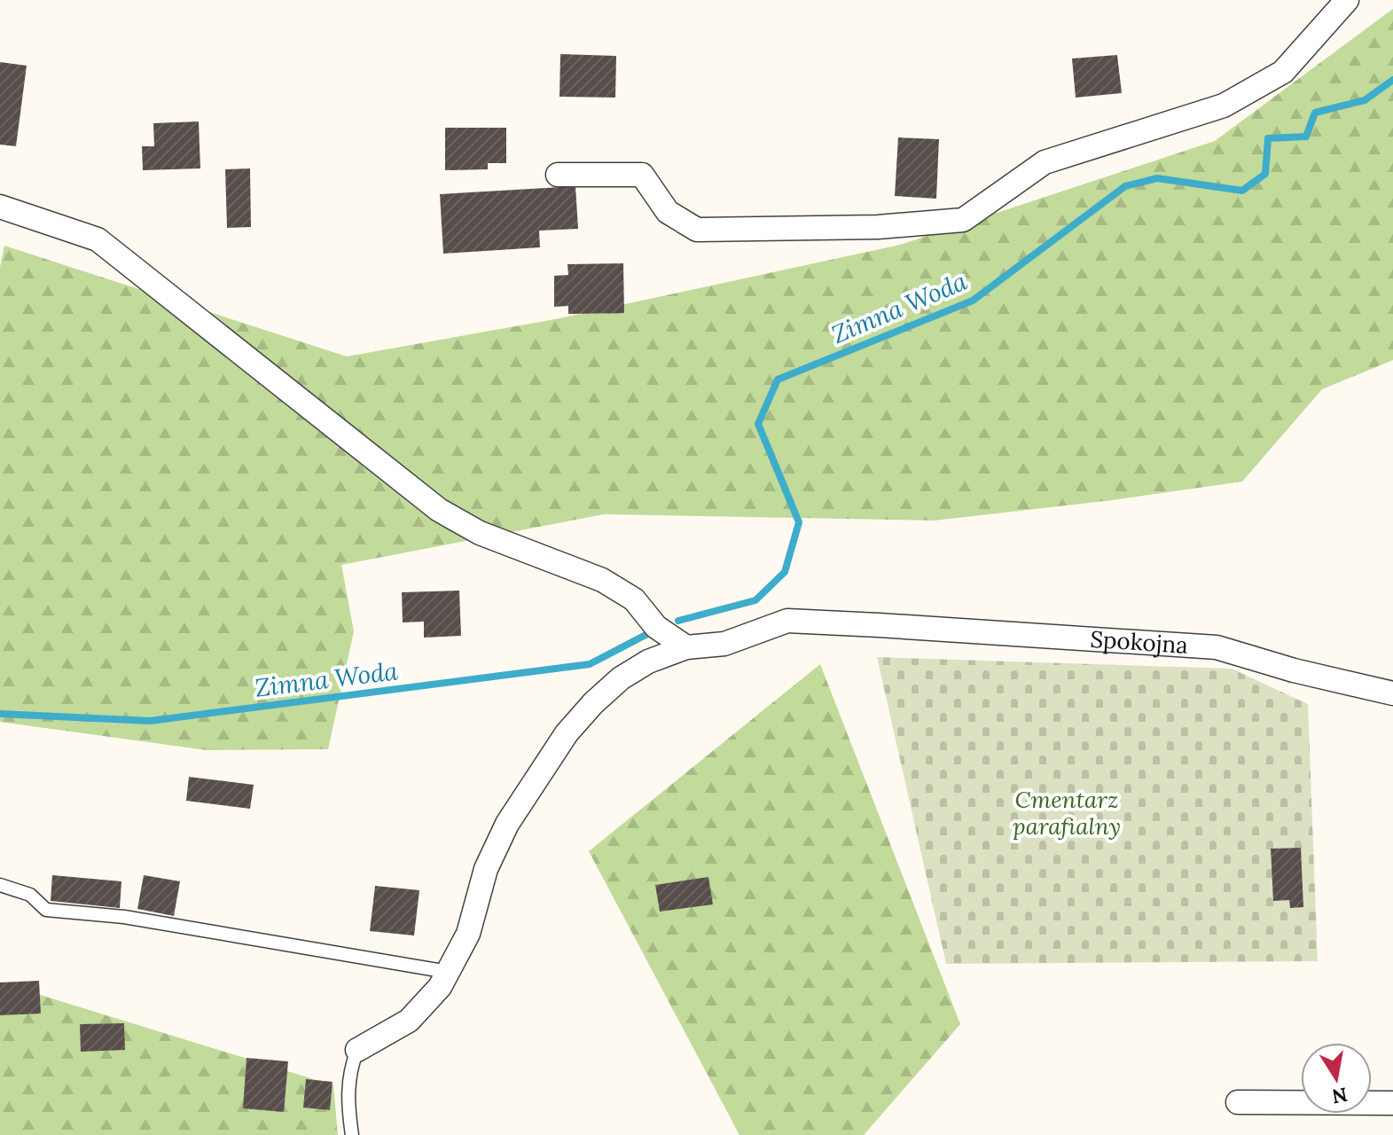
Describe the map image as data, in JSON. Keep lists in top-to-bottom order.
{
  "streets": {
    "street": ["Spokojna"]
  },
  "water": ["Zimna Woda"],
  "parks": ["Cmentarz parafialny"],
  "north": "bottom"
}
